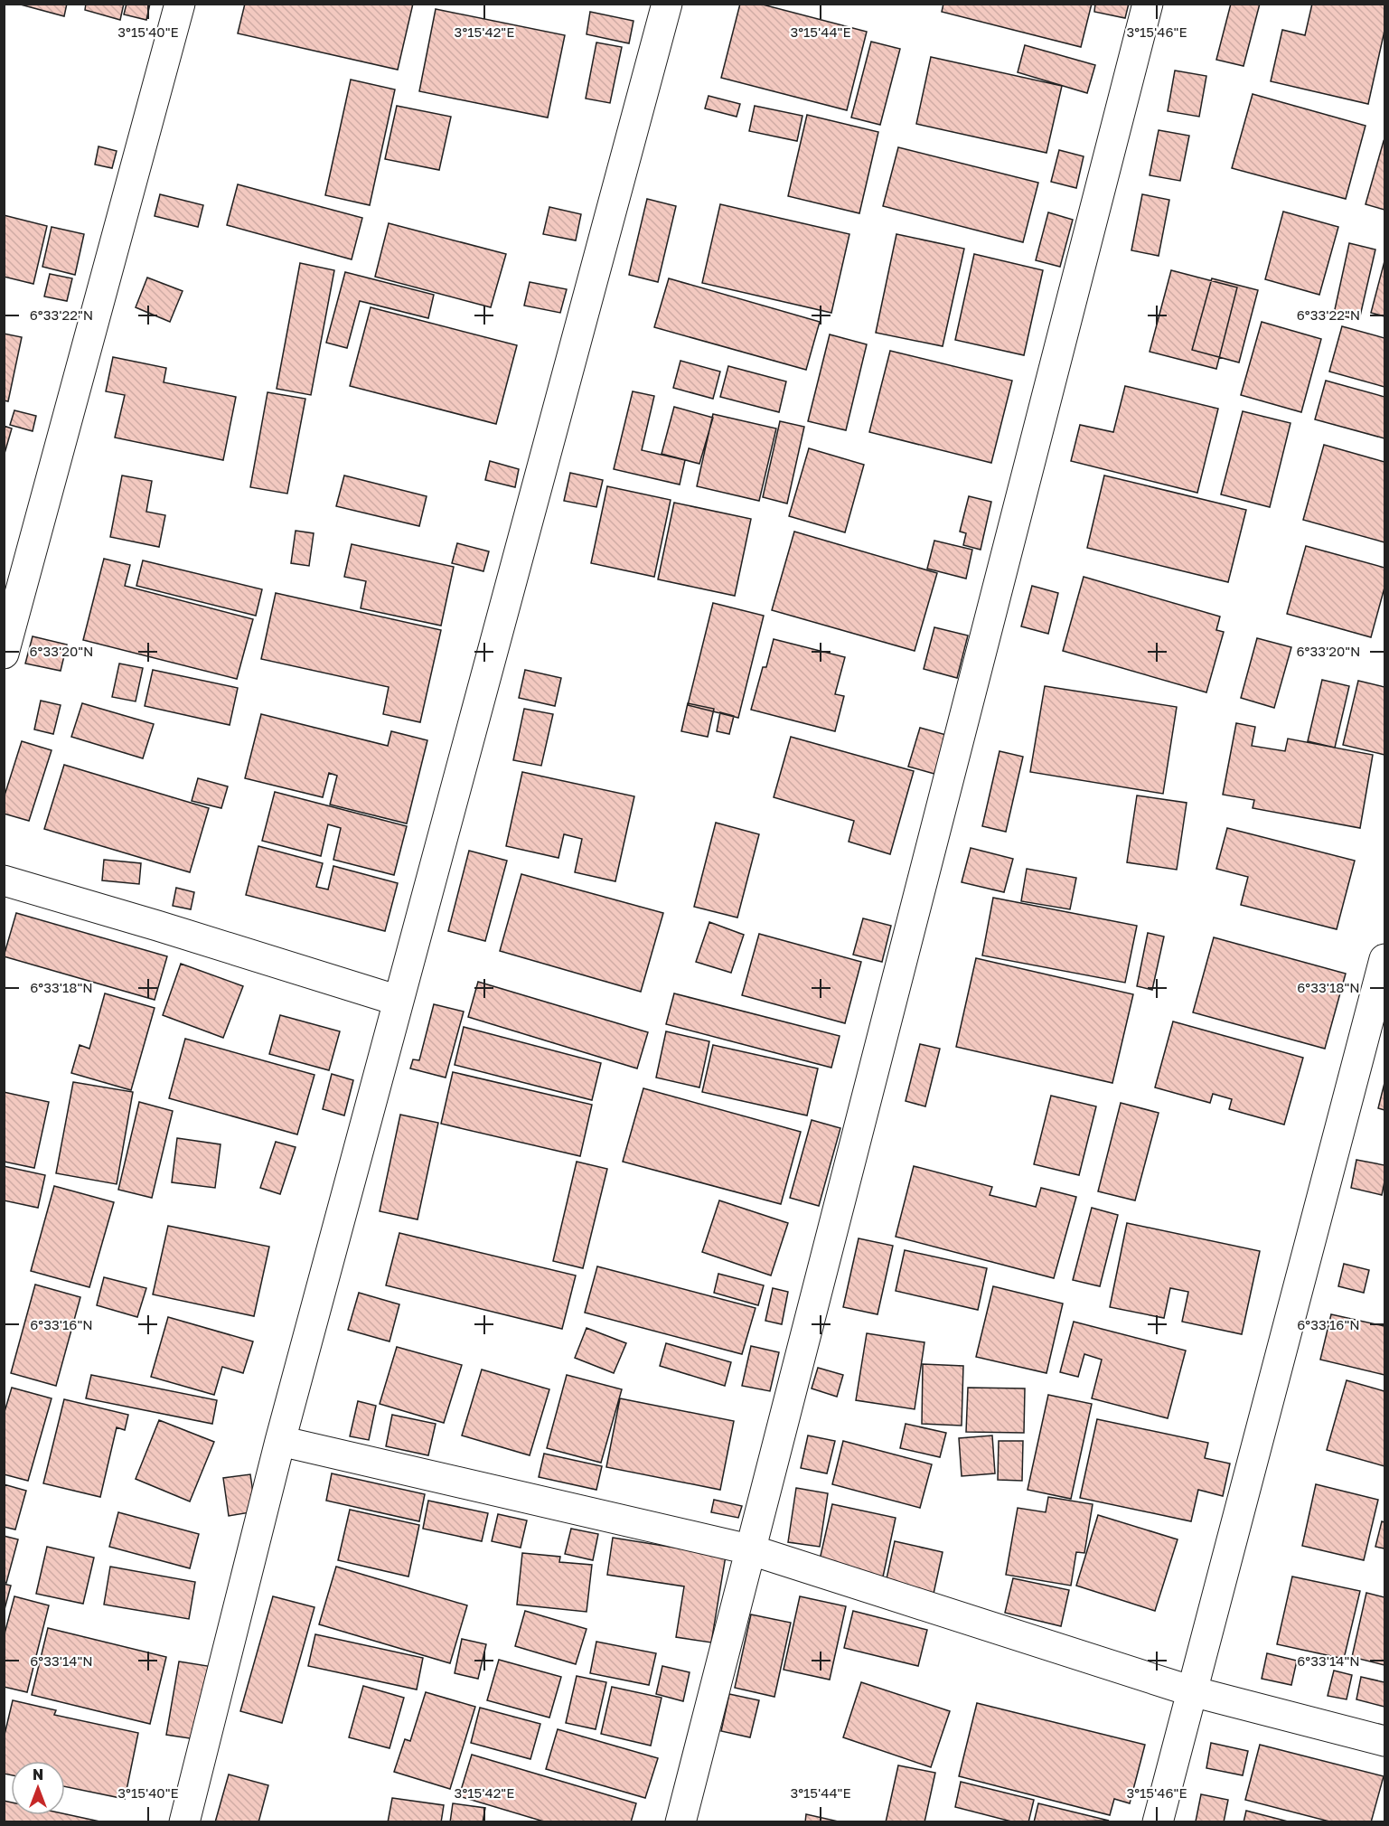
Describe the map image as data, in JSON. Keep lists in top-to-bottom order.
{
  "north": "top",
  "coordinates": [
    "3°15'40\"E",
    "3°15'42\"E",
    "3°15'44\"E",
    "3°15'46\"E",
    "6°33'22\"N",
    "6°33'20\"N",
    "6°33'18\"N",
    "6°33'16\"N",
    "6°33'14\"N"
  ]
}
